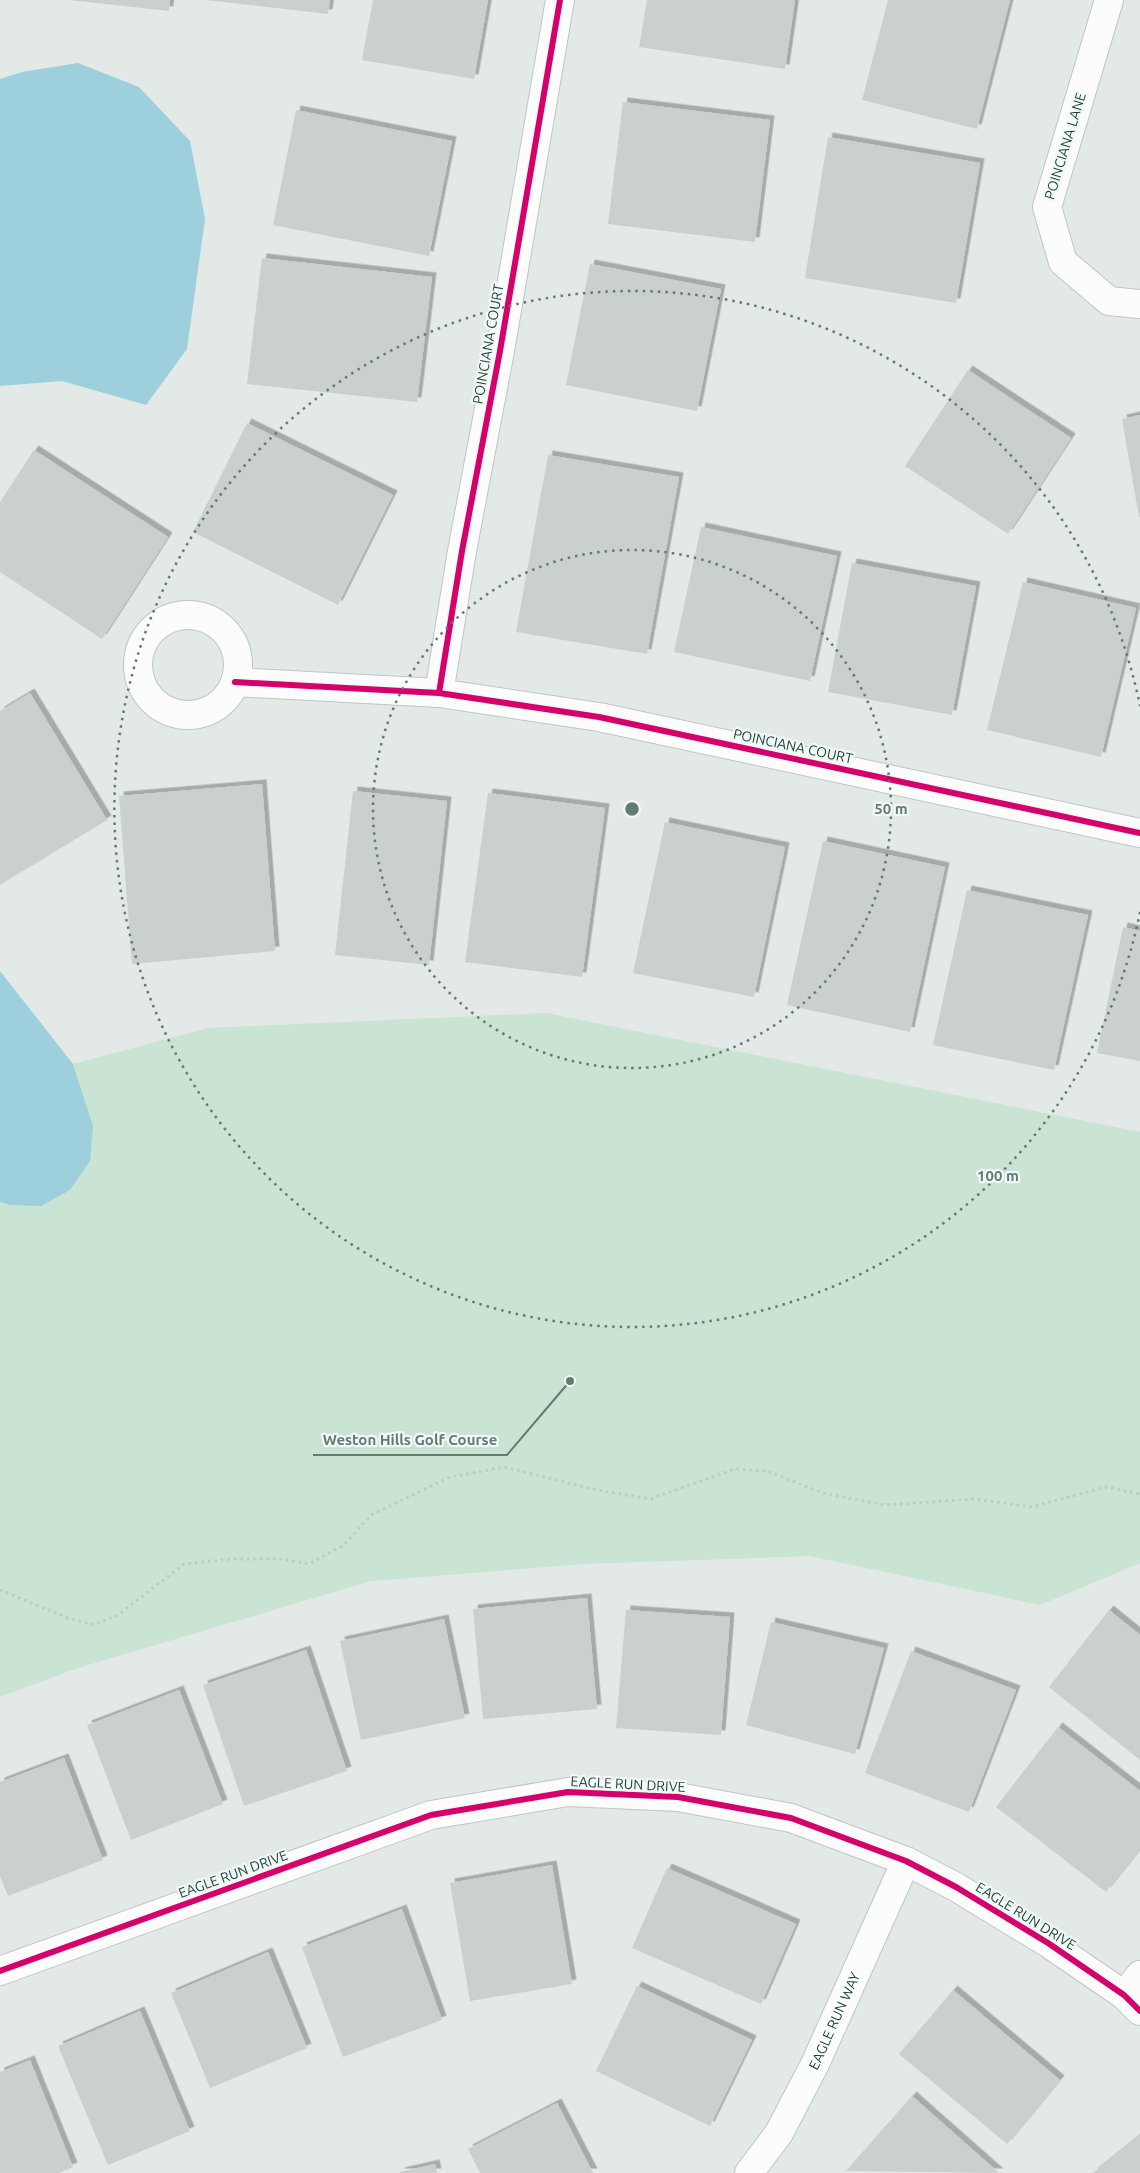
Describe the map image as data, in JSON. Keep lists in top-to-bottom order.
{
  "streets": {
    "street": [
      "POINCIANA LANE",
      "POINCIANA COURT",
      "EAGLE RUN DRIVE",
      "EAGLE RUN WAY"
    ]
  },
  "crossings": [
    ["EAGLE RUN DRIVE", "EAGLE RUN WAY"]
  ],
  "places": ["Weston Hills Golf Course"],
  "rings": ["50 m", "100 m"]
}
